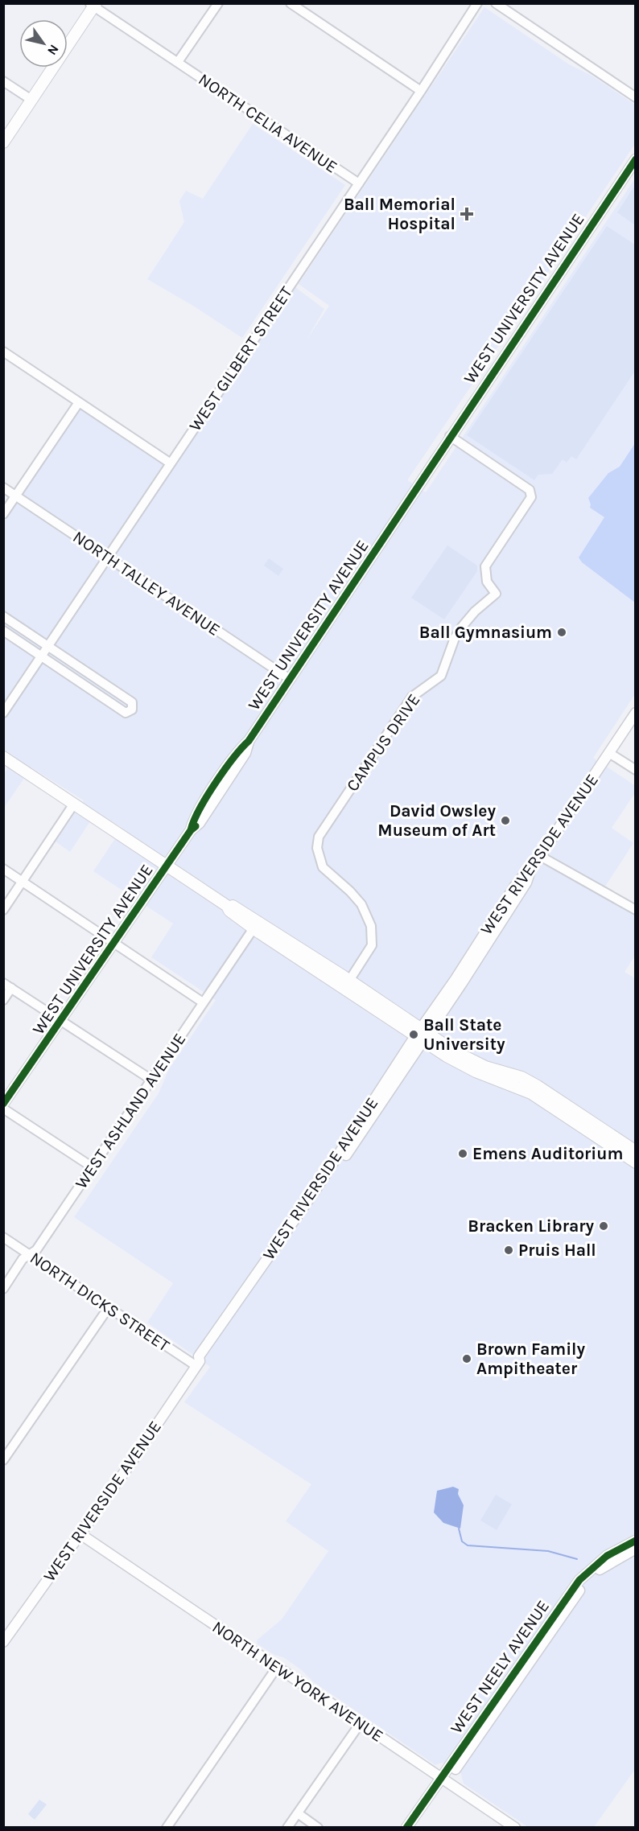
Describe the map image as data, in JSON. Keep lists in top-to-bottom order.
{
  "streets": {
    "street": [
      "NORTH CELIA AVENUE",
      "WEST UNIVERSITY AVENUE",
      "WEST GILBERT STREET",
      "NORTH TALLEY AVENUE",
      "CAMPUS DRIVE",
      "WEST RIVERSIDE AVENUE",
      "WEST ASHLAND AVENUE",
      "NORTH DICKS STREET",
      "WEST NEELY AVENUE",
      "NORTH NEW YORK AVENUE"
    ]
  },
  "crossings": [
    ["NORTH CELIA AVENUE", "WEST GILBERT STREET"],
    ["WEST UNIVERSITY AVENUE", "NORTH TALLEY AVENUE"],
    ["WEST UNIVERSITY AVENUE", "CAMPUS DRIVE"],
    ["WEST GILBERT STREET", "NORTH TALLEY AVENUE"],
    ["WEST RIVERSIDE AVENUE", "NORTH DICKS STREET"],
    ["WEST RIVERSIDE AVENUE", "NORTH NEW YORK AVENUE"],
    ["WEST ASHLAND AVENUE", "NORTH DICKS STREET"],
    ["WEST NEELY AVENUE", "NORTH NEW YORK AVENUE"]
  ],
  "places": {
    "health": ["Ball Memorial Hospital"],
    "other": [
      "Ball Gymnasium",
      "David Owsley Museum of Art",
      "Ball State University",
      "Emens Auditorium",
      "Bracken Library",
      "Pruis Hall",
      "Brown Family Ampitheater"
    ]
  },
  "north": "bottom right"
}
